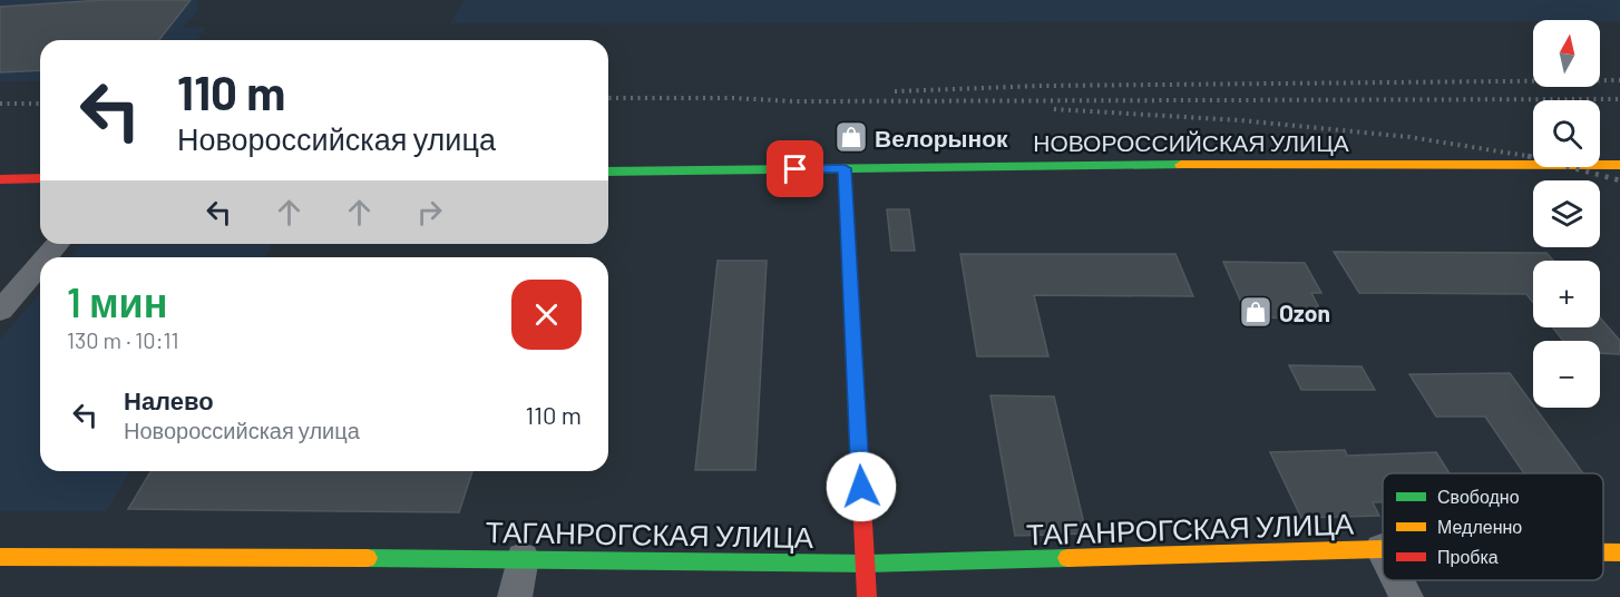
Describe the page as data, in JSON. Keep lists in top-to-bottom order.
{
  "streets": {
    "street": ["НОВОРОССИЙСКАЯ УЛИЦА", "ТАГАНРОГСКАЯ УЛИЦА"]
  },
  "places": {
    "shop": ["Велорынок", "Ozon"]
  },
  "legend": ["Свободно", "Медленно", "Пробка"],
  "north": "top",
  "page": {
    "map_buttons": ["+", "−"],
    "turn": ["110 m", "Новороссийская улица"],
    "heading": ["1 мин", "130 m · 10:11"],
    "list": [
      {
        "name": "Налево",
        "note": "Новороссийская улица",
        "value": "110 m"
      }
    ]
  }
}
